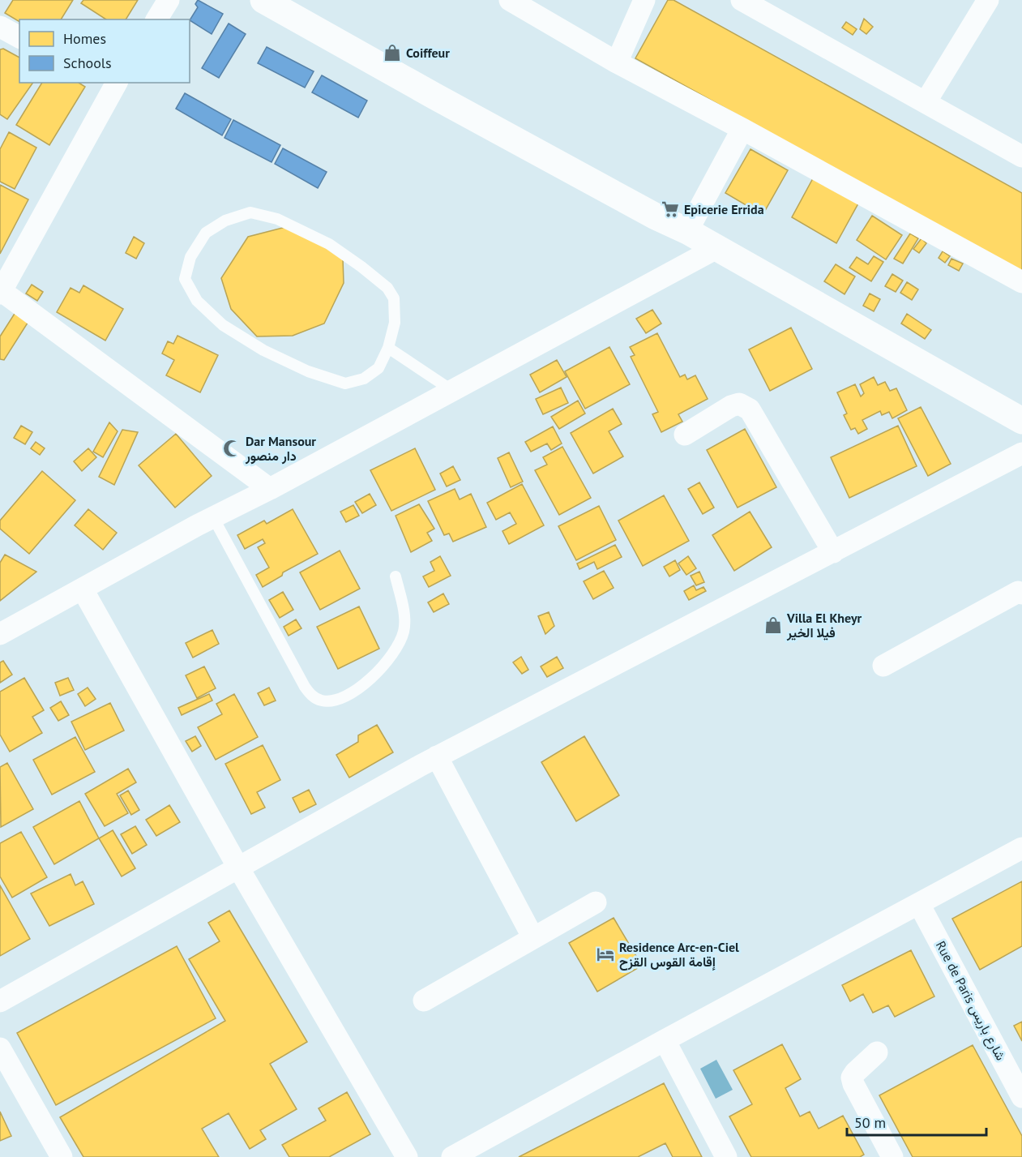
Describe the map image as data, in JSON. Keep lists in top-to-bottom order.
{
  "streets": {
    "street": ["Rue de Paris شارع باريس"]
  },
  "places": {
    "shop": ["Coiffeur", "Villa El Kheyr فيلا الخير"],
    "supermarket": ["Epicerie Errida"],
    "mosque": ["Dar Mansour دار منصور"],
    "hotel": ["Residence Arc-en-Ciel إقامة القوس القزح"]
  },
  "legend": ["Homes", "Schools"],
  "scale_bar": "50 m"
}
